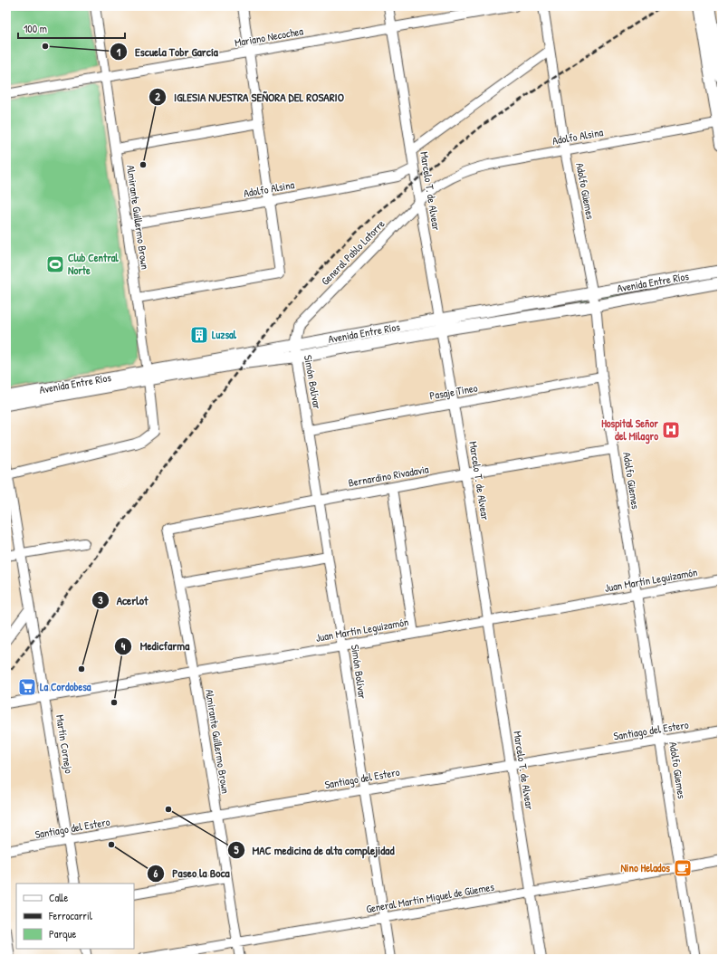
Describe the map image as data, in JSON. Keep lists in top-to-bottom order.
{
  "streets": {
    "main road": ["Avenida Entre Ríos"],
    "street": [
      "Mariano Necochea",
      "Adolfo Alsina",
      "Marcelo T. de Alvear",
      "Adolfo Güemes",
      "Almirante Guillermo Brown",
      "General Pablo Latorre",
      "Simón Bolívar",
      "Pasaje Tineo",
      "Bernardino Rivadavia",
      "Juan Martín Leguizamón",
      "Santiago del Estero",
      "Martín Cornejo",
      "General Martín Miguel de Güemes"
    ]
  },
  "crossings": [
    ["Mariano Necochea", "Marcelo T. de Alvear"],
    ["Mariano Necochea", "Almirante Guillermo Brown"],
    ["Adolfo Alsina", "Marcelo T. de Alvear"],
    ["Adolfo Alsina", "Adolfo Güemes"],
    ["Adolfo Alsina", "Almirante Guillermo Brown"],
    ["Adolfo Alsina", "General Pablo Latorre"],
    ["Marcelo T. de Alvear", "General Pablo Latorre"],
    ["Marcelo T. de Alvear", "Avenida Entre Ríos"],
    ["Marcelo T. de Alvear", "Pasaje Tineo"],
    ["Marcelo T. de Alvear", "Bernardino Rivadavia"],
    ["Marcelo T. de Alvear", "Juan Martín Leguizamón"],
    ["Marcelo T. de Alvear", "Santiago del Estero"],
    ["Marcelo T. de Alvear", "General Martín Miguel de Güemes"],
    ["Adolfo Güemes", "Avenida Entre Ríos"],
    ["Adolfo Güemes", "Pasaje Tineo"],
    ["Adolfo Güemes", "Bernardino Rivadavia"],
    ["Adolfo Güemes", "Juan Martín Leguizamón"],
    ["Adolfo Güemes", "Santiago del Estero"],
    ["Adolfo Güemes", "General Martín Miguel de Güemes"],
    ["Almirante Guillermo Brown", "Avenida Entre Ríos"],
    ["Almirante Guillermo Brown", "Bernardino Rivadavia"],
    ["Almirante Guillermo Brown", "Juan Martín Leguizamón"],
    ["Almirante Guillermo Brown", "Santiago del Estero"],
    ["Almirante Guillermo Brown", "Martín Cornejo"],
    ["Almirante Guillermo Brown", "General Martín Miguel de Güemes"],
    ["General Pablo Latorre", "Avenida Entre Ríos"],
    ["General Pablo Latorre", "Simón Bolívar"],
    ["Avenida Entre Ríos", "Simón Bolívar"],
    ["Simón Bolívar", "Pasaje Tineo"],
    ["Simón Bolívar", "Bernardino Rivadavia"],
    ["Simón Bolívar", "Juan Martín Leguizamón"],
    ["Simón Bolívar", "Santiago del Estero"],
    ["Simón Bolívar", "General Martín Miguel de Güemes"],
    ["Juan Martín Leguizamón", "Martín Cornejo"],
    ["Santiago del Estero", "Martín Cornejo"]
  ],
  "places": {
    "other": [
      "Escuela Tobr García",
      "IGLESIA NUESTRA SEÑORA DEL ROSARIO",
      "Acerlot",
      "Medicfarma",
      "MAC medicina de alta complejidad",
      "Paseo la Boca"
    ],
    "sports": ["Club Central Norte"],
    "building": ["Luzsal"],
    "hospital": ["Hospital Señor del Milagro"],
    "supermarket": ["La Cordobesa"],
    "cafe": ["Nino Helados"]
  },
  "legend": ["Calle", "Ferrocarril", "Parque"],
  "scale_bar": "100 m"
}
